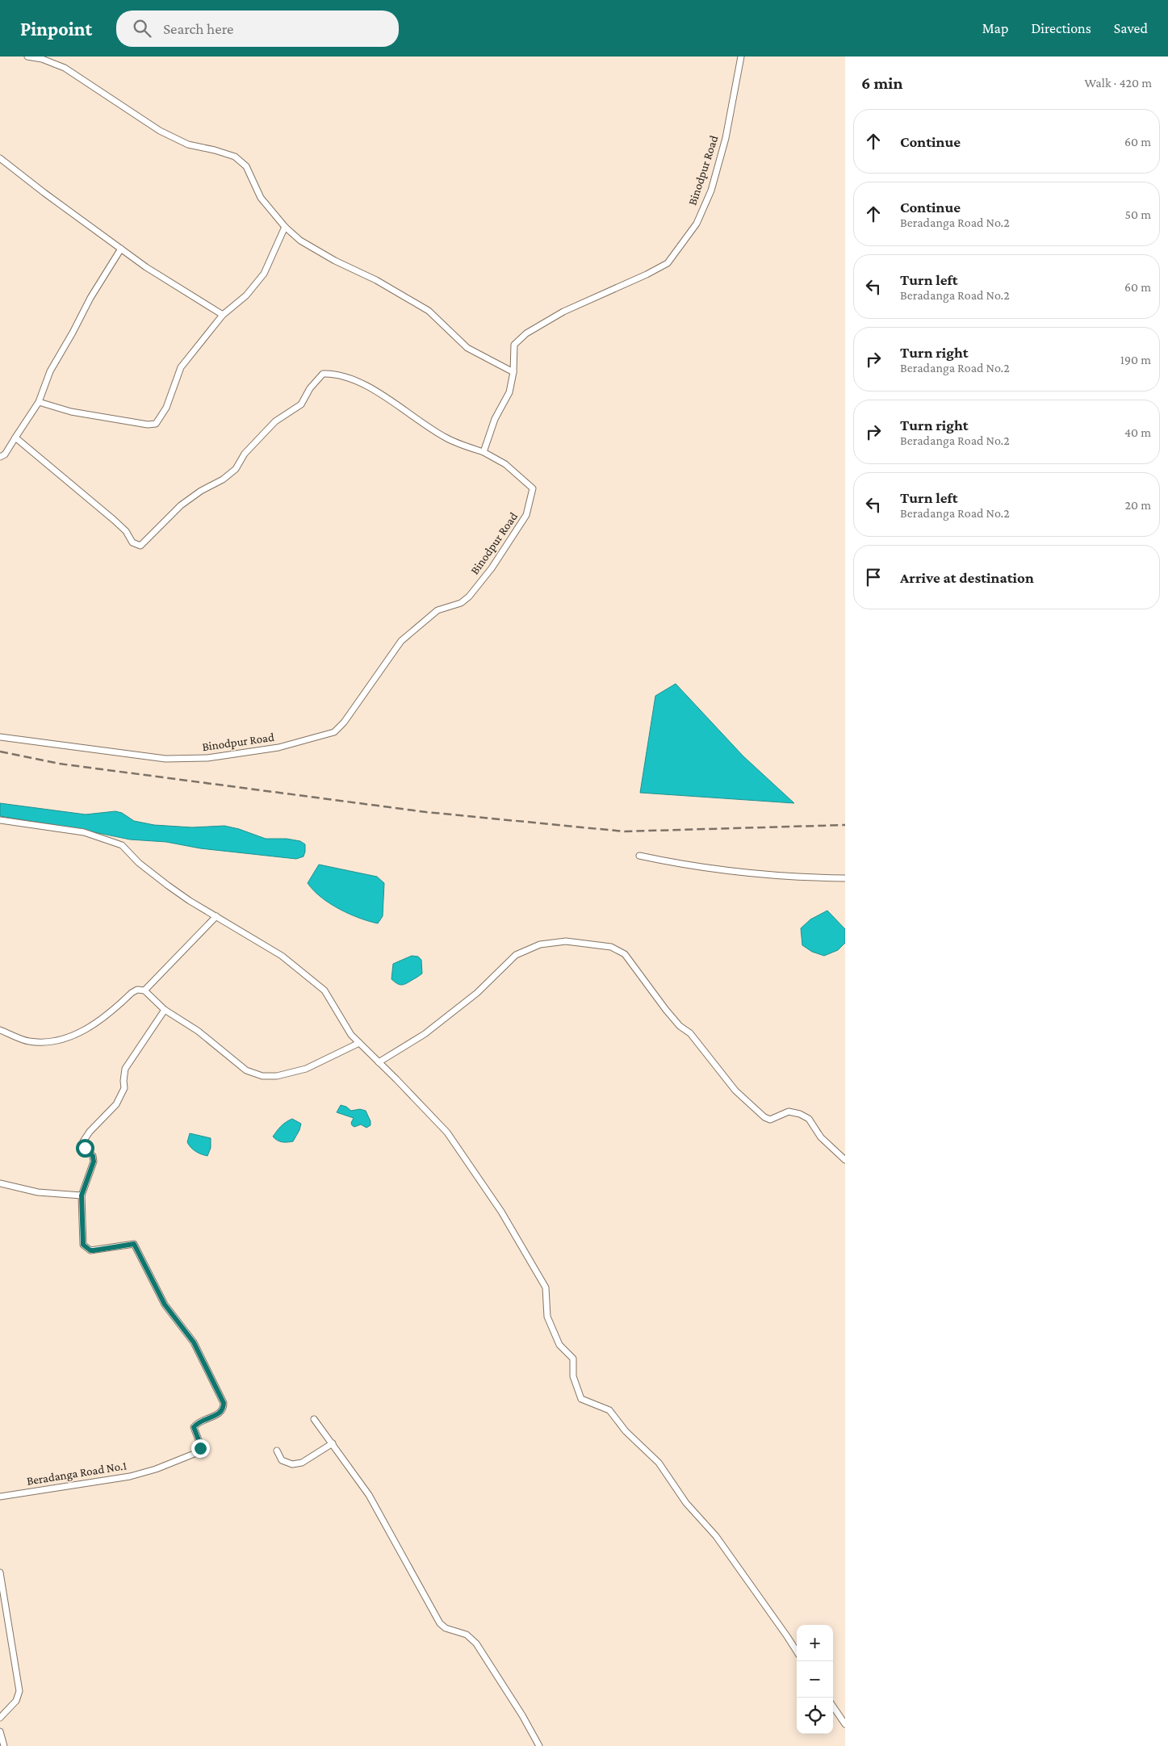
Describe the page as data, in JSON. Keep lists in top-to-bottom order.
{
  "streets": {
    "street": ["Binodpur Road", "Beradanga Road No.1"]
  },
  "page": {
    "header": "Pinpoint",
    "search": "Search here",
    "nav": ["Map", "Directions", "Saved"],
    "heading": ["6 min", "Walk · 420 m"],
    "list": [
      ["Continue", "60 m"],
      ["Continue", "Beradanga Road No.2", "50 m"],
      ["Turn left", "Beradanga Road No.2", "60 m"],
      ["Turn right", "Beradanga Road No.2", "190 m"],
      ["Turn right", "Beradanga Road No.2", "40 m"],
      ["Turn left", "Beradanga Road No.2", "20 m"],
      "Arrive at destination"
    ],
    "map_buttons": ["+", "−"]
  }
}
